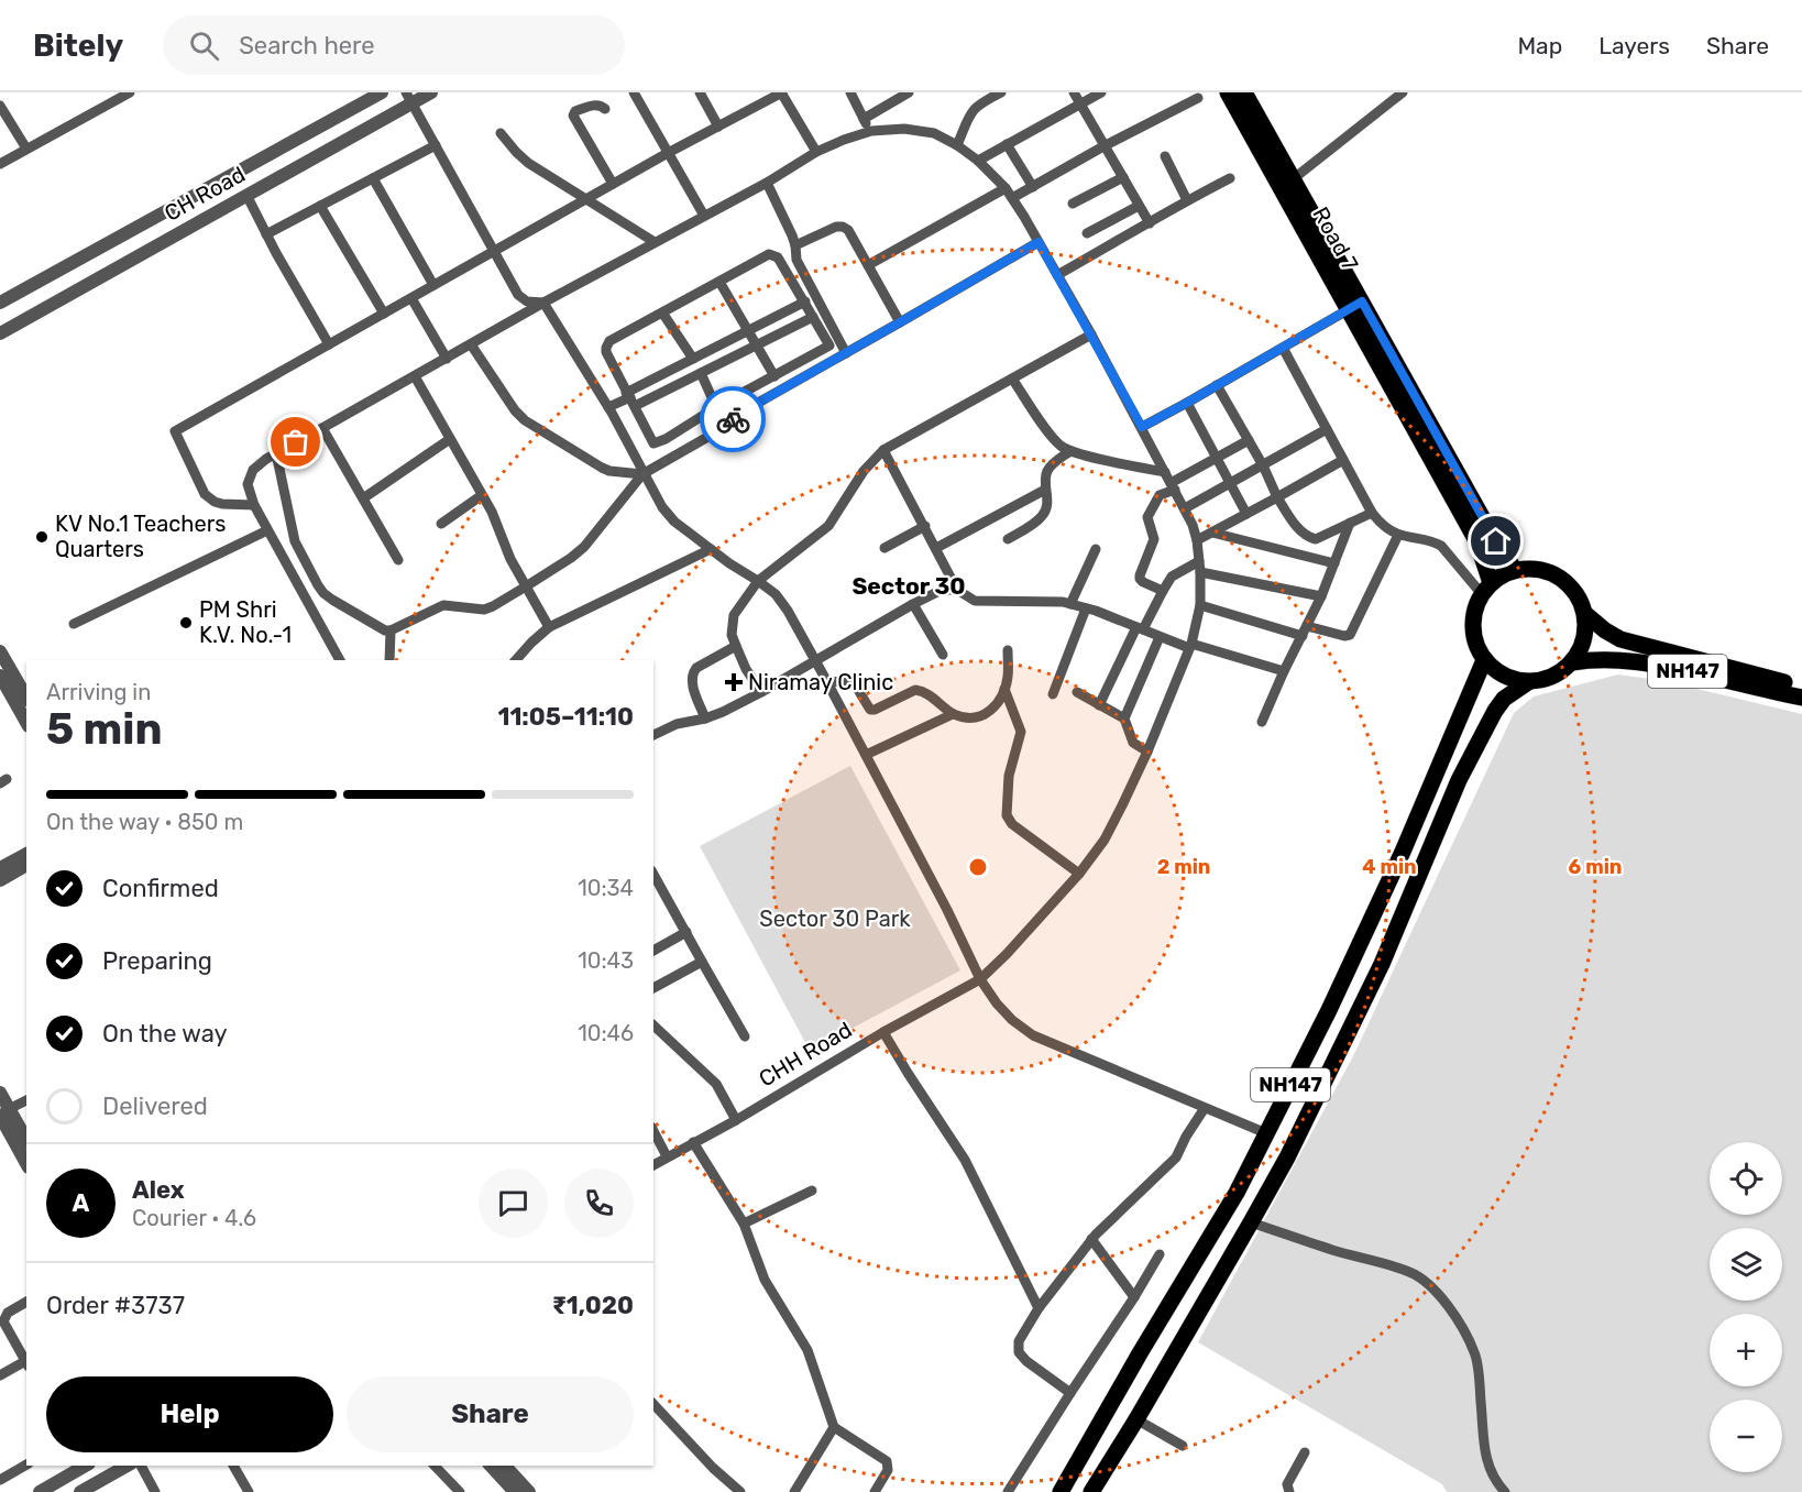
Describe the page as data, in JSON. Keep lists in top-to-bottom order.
{
  "streets": {
    "main road": ["Road 7", "NH147"],
    "street": ["CH Road", "CHH Road"]
  },
  "crossings": [
    ["Road 7", "NH147"]
  ],
  "districts": ["Sector 30"],
  "parks": ["Sector 30 Park"],
  "places": {
    "other": ["KV No.1 Teachers Quarters", "PM Shri K.V. No.-1"],
    "health": ["Niramay Clinic"]
  },
  "page": {
    "header": "Bitely",
    "search": "Search here",
    "nav": ["Map", "Layers", "Share"],
    "heading": ["5 min", "Arriving in", "11:05–11:10"],
    "panel": [
      "Alex",
      "Courier · 4.6",
      "Order #3737",
      "₹1,020"
    ],
    "bar": "On the way · 850 m",
    "list": [
      ["Confirmed", "10:34"],
      ["Preparing", "10:43"],
      ["On the way", "10:46"],
      "Delivered"
    ],
    "map_buttons": ["+", "−"],
    "round": "A",
    "buttons": ["Help", "Share"]
  },
  "rings": ["2 min", "4 min", "6 min"]
}
